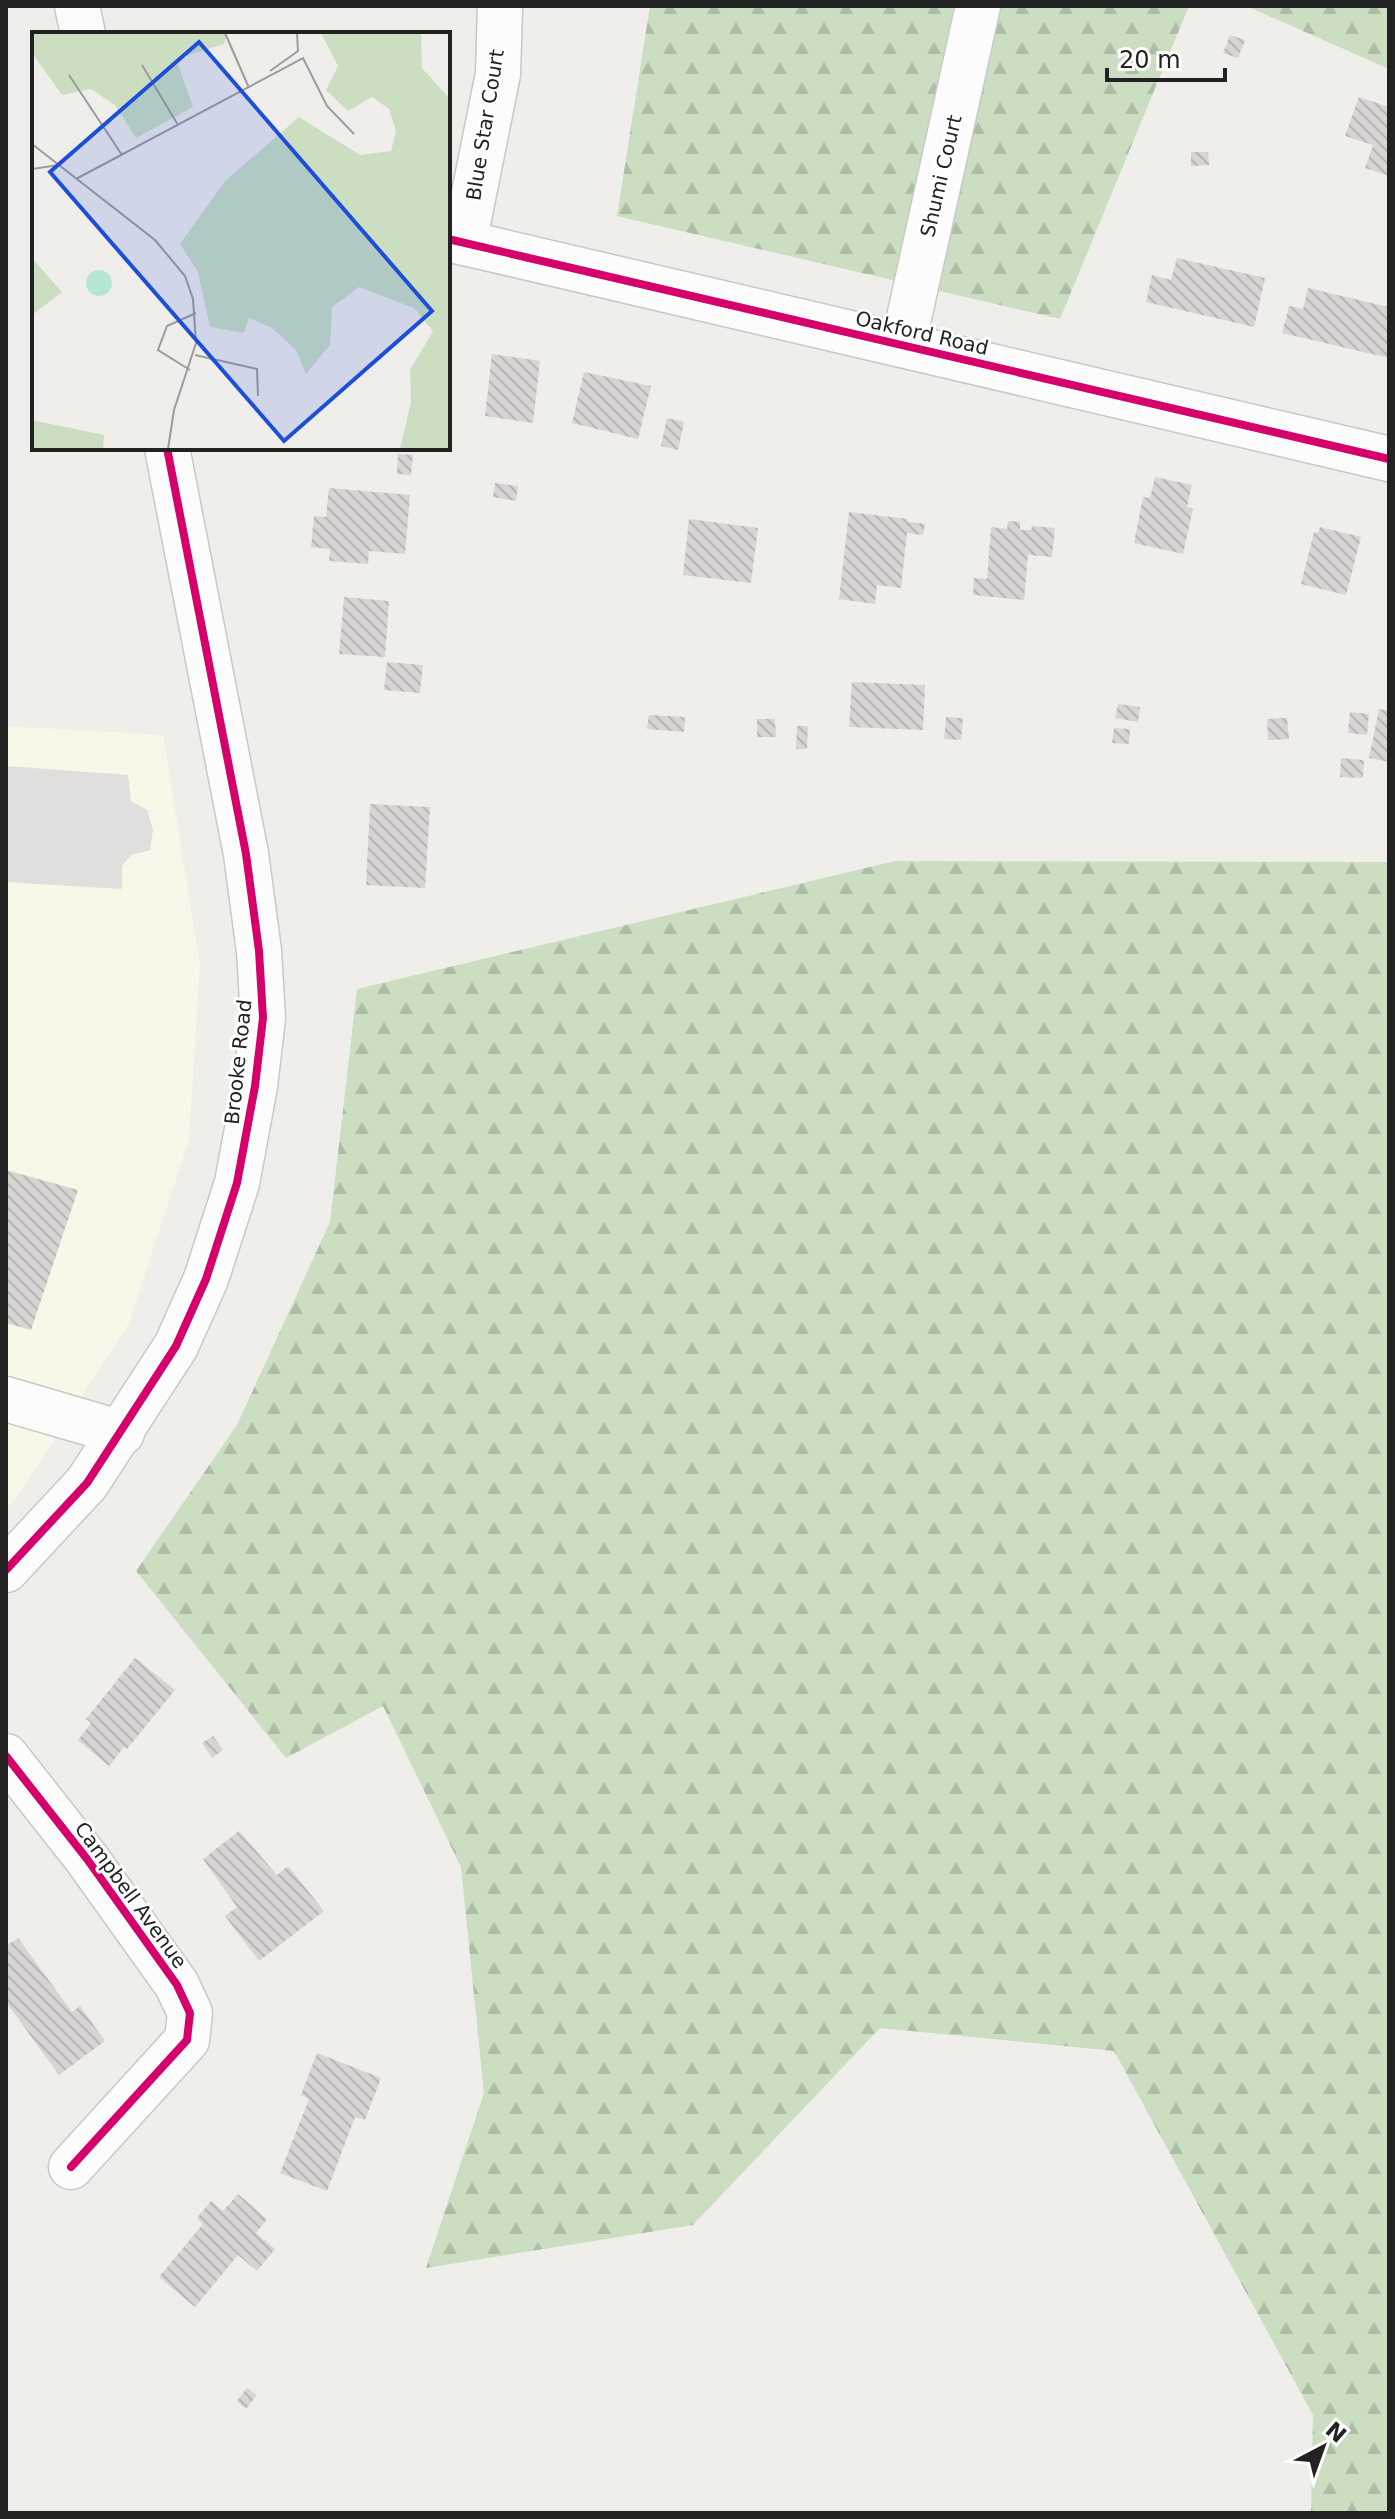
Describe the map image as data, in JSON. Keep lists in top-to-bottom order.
{
  "streets": {
    "street": [
      "Blue Star Court",
      "Shumi Court",
      "Oakford Road",
      "Brooke Road",
      "Campbell Avenue"
    ]
  },
  "crossings": [
    ["Blue Star Court", "Oakford Road"],
    ["Shumi Court", "Oakford Road"]
  ],
  "scale_bar": "20 m",
  "north": "top right"
}
